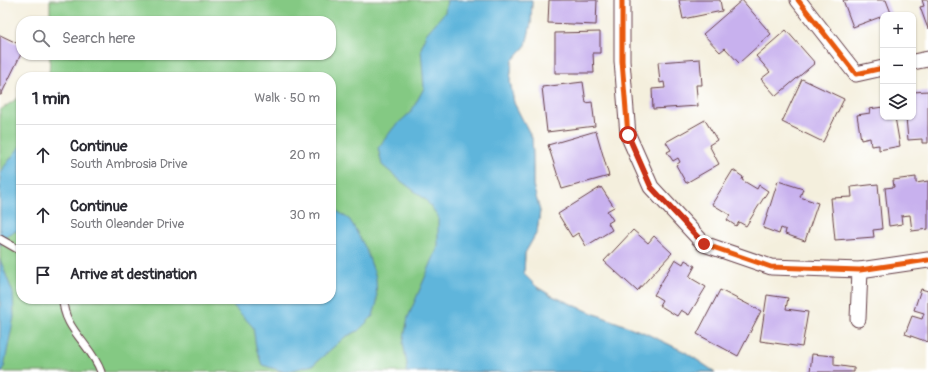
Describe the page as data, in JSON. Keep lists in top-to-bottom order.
{
  "page": {
    "map_buttons": ["+", "−"],
    "search": "Search here",
    "heading": ["1 min", "Walk · 50 m"],
    "list": [
      ["Continue", "South Ambrosia Drive", "20 m"],
      ["Continue", "South Oleander Drive", "30 m"],
      "Arrive at destination"
    ]
  }
}
